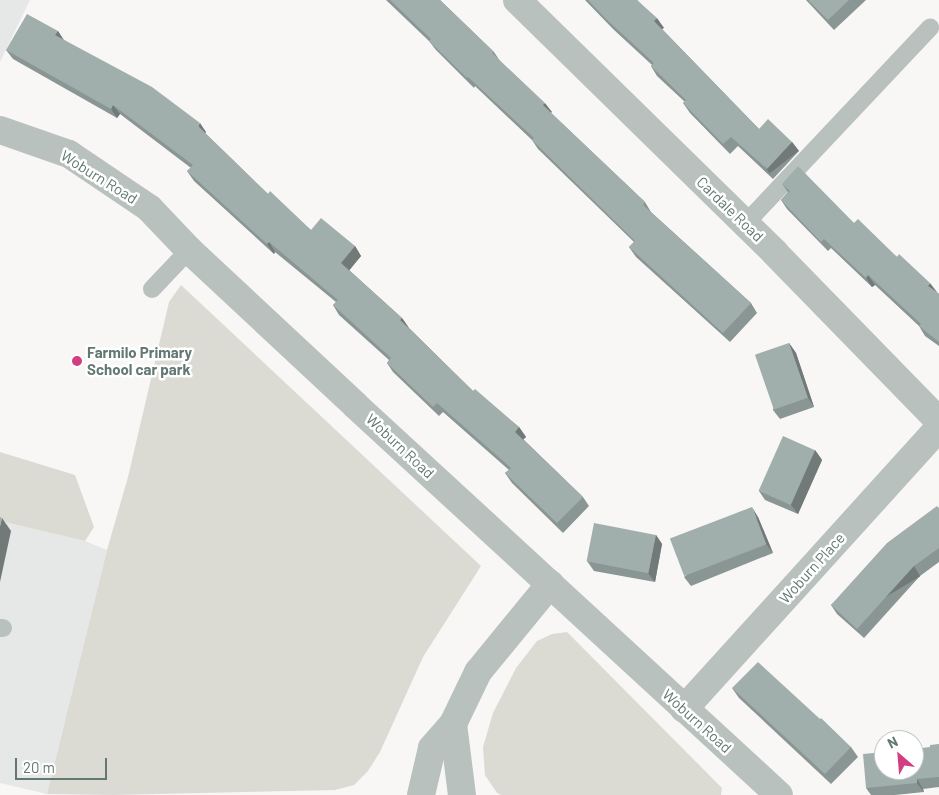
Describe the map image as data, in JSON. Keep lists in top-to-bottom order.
{
  "streets": {
    "street": ["Woburn Road", "Cardale Road", "Woburn Place"]
  },
  "crossings": [
    ["Woburn Road", "Woburn Place"]
  ],
  "places": ["Farmilo Primary School car park"],
  "scale_bar": "20 m",
  "north": "top left"
}
